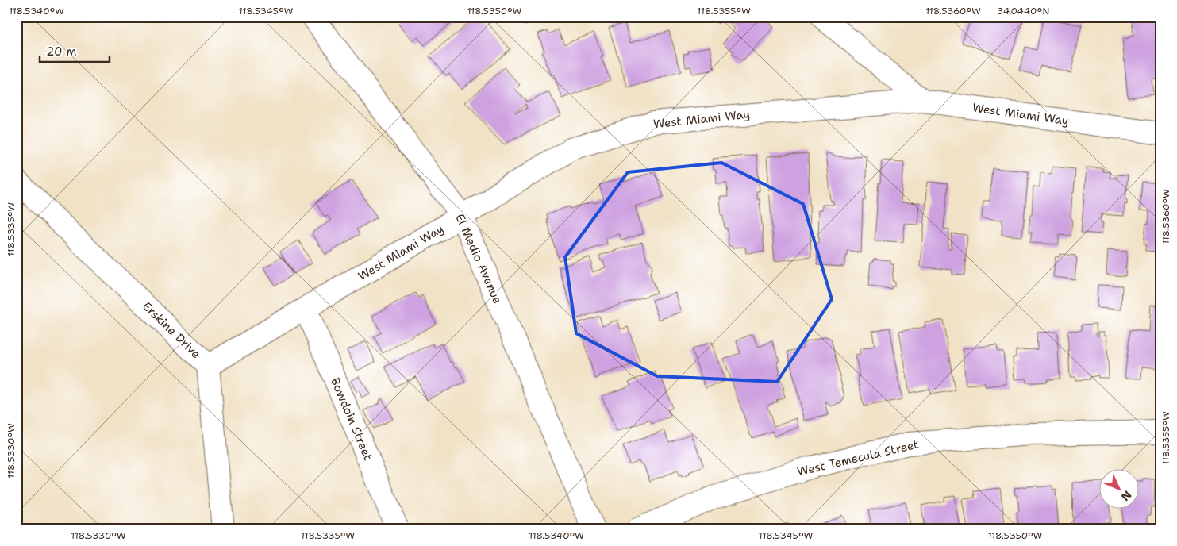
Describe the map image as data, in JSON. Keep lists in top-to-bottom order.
{
  "streets": {
    "street": [
      "West Miami Way",
      "El Medio Avenue",
      "Erskine Drive",
      "Bowdoin Street",
      "West Temecula Street"
    ]
  },
  "crossings": [
    ["West Miami Way", "El Medio Avenue"],
    ["West Miami Way", "Erskine Drive"],
    ["West Miami Way", "Bowdoin Street"]
  ],
  "scale_bar": "20 m",
  "north": "bottom right",
  "coordinates": [
    "118.5340°W",
    "118.5345°W",
    "118.5350°W",
    "118.5355°W",
    "118.5360°W",
    "34.0440°N",
    "118.5335°W",
    "118.5330°W"
  ]
}
